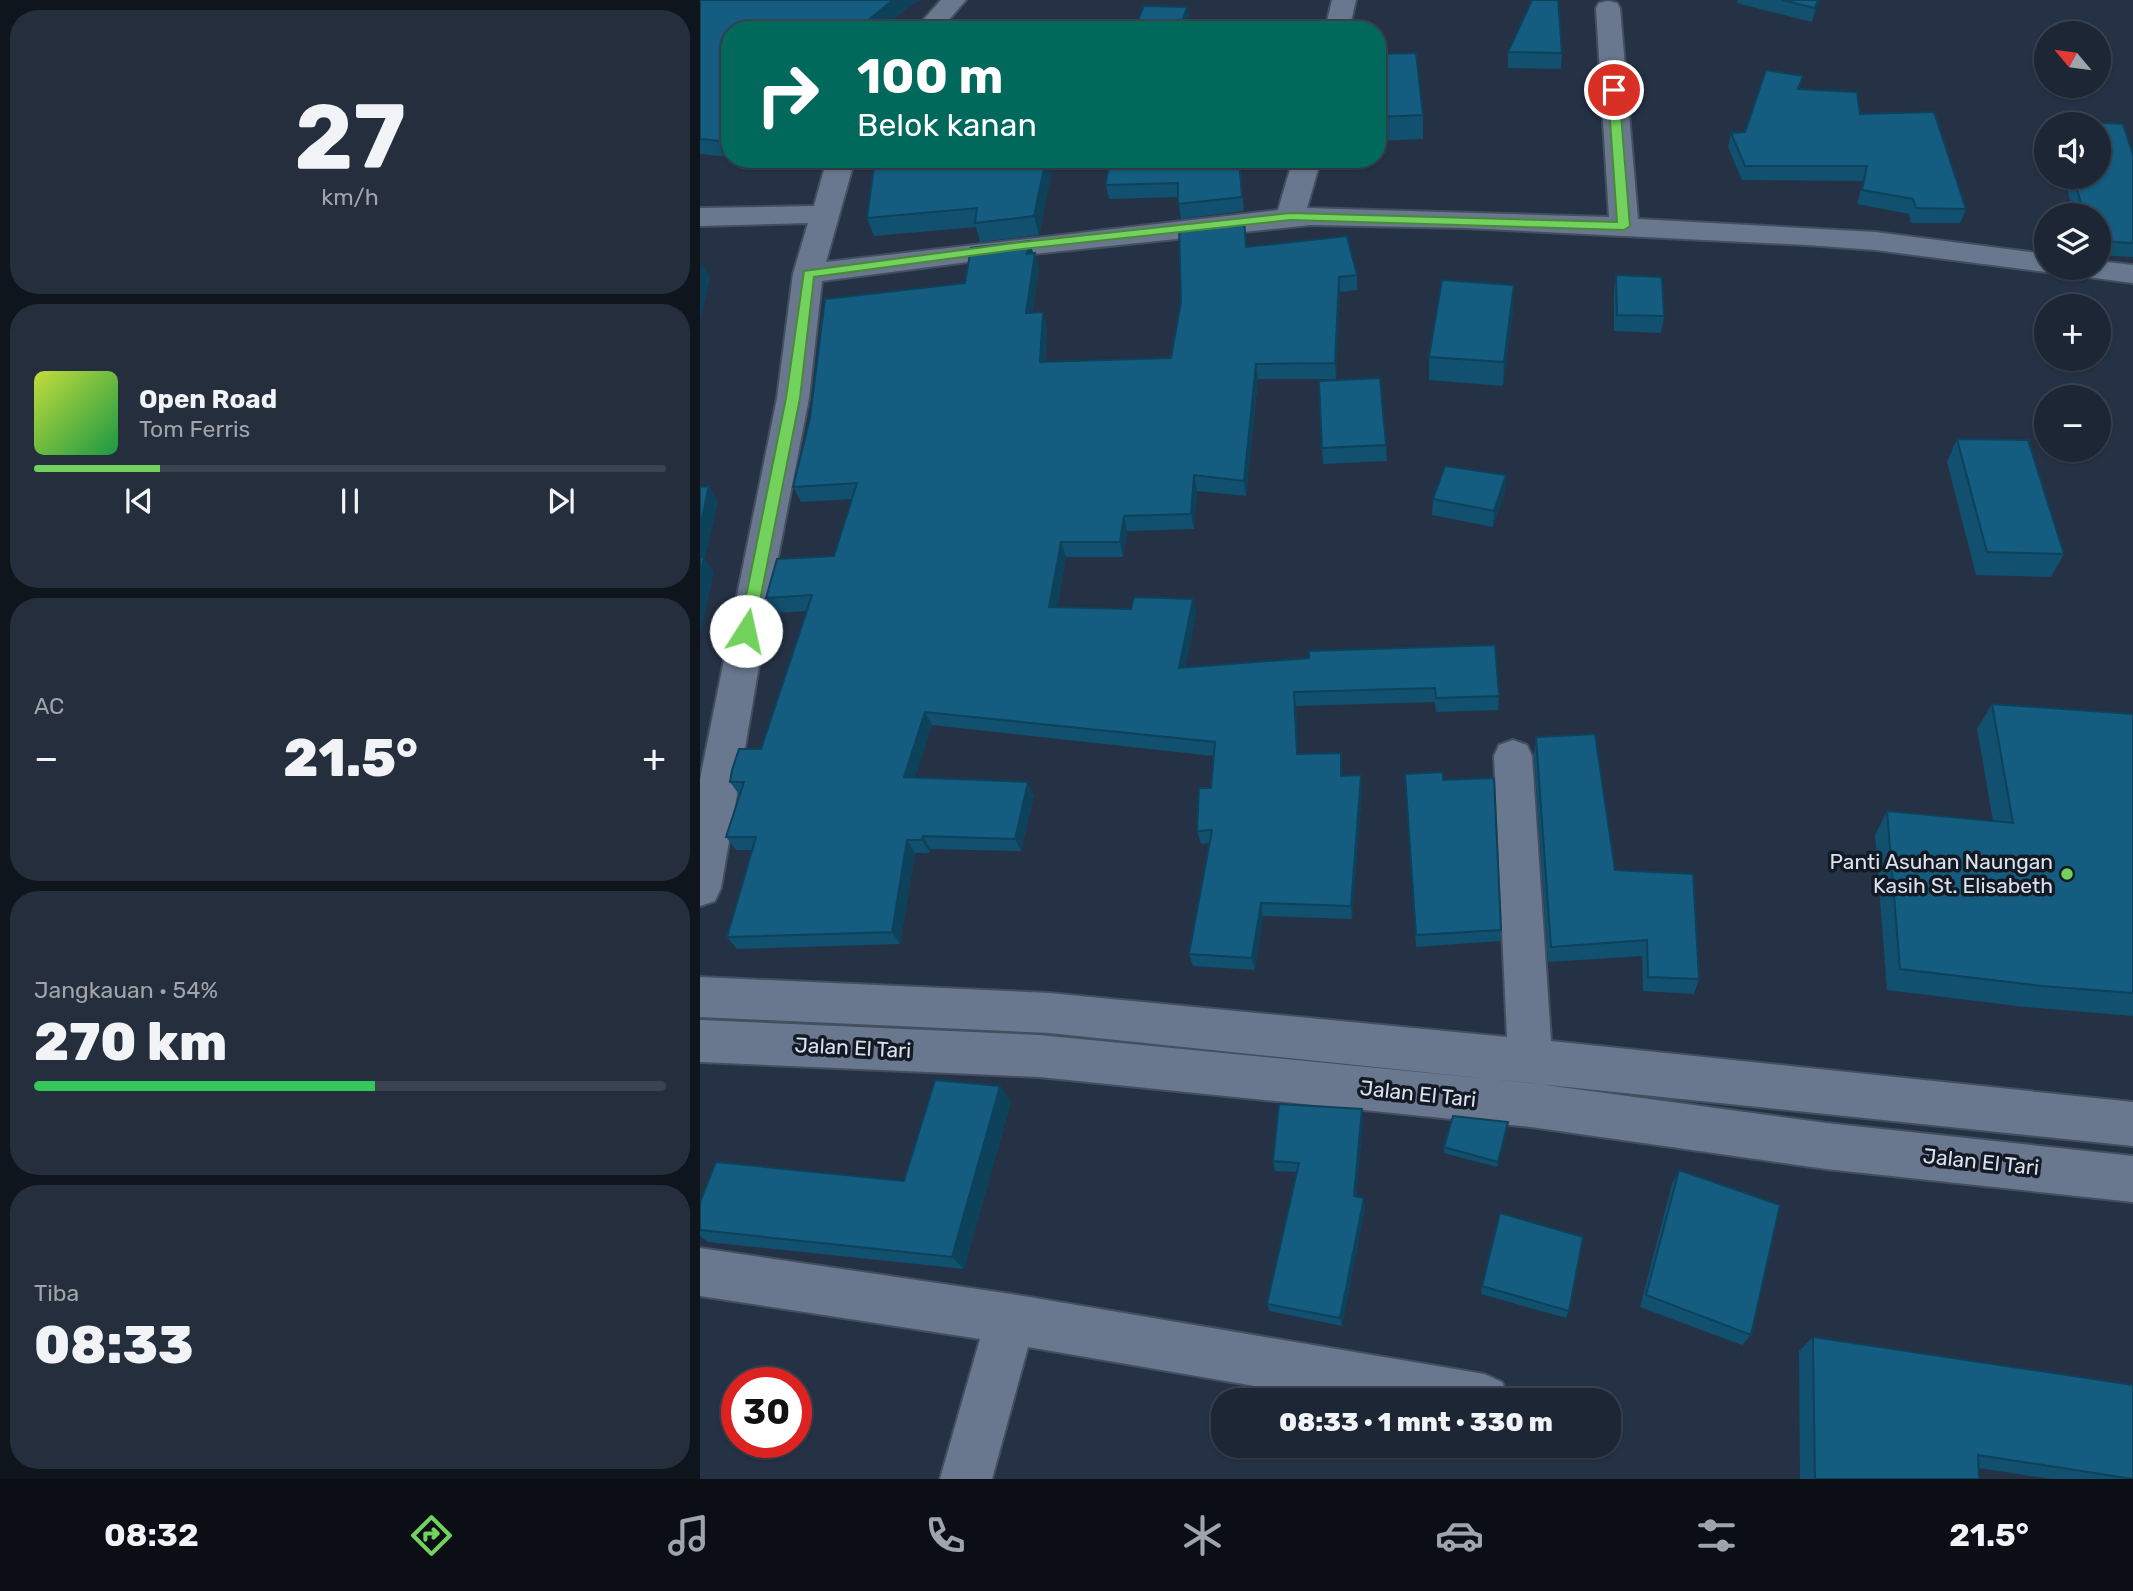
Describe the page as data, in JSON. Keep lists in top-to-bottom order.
{
  "streets": {
    "street": ["Jalan El Tari"]
  },
  "places": ["Panti Asuhan Naungan Kasih St. Elisabeth"],
  "north": "top left",
  "page": {
    "tile": [
      ["27", "km/h"],
      "AC",
      ["Jangkauan · 54%", "270 km"],
      ["Tiba", "08:33"]
    ],
    "map_buttons": ["+", "−"],
    "turn": ["100 m", "Belok kanan"],
    "song": ["Open Road", "Tom Ferris"],
    "heat": ["−", "21.5°", "+"],
    "limit": "30",
    "trip": "08:33 · 1 mnt · 330 m",
    "tabs": ["08:32", "21.5°"]
  }
}
